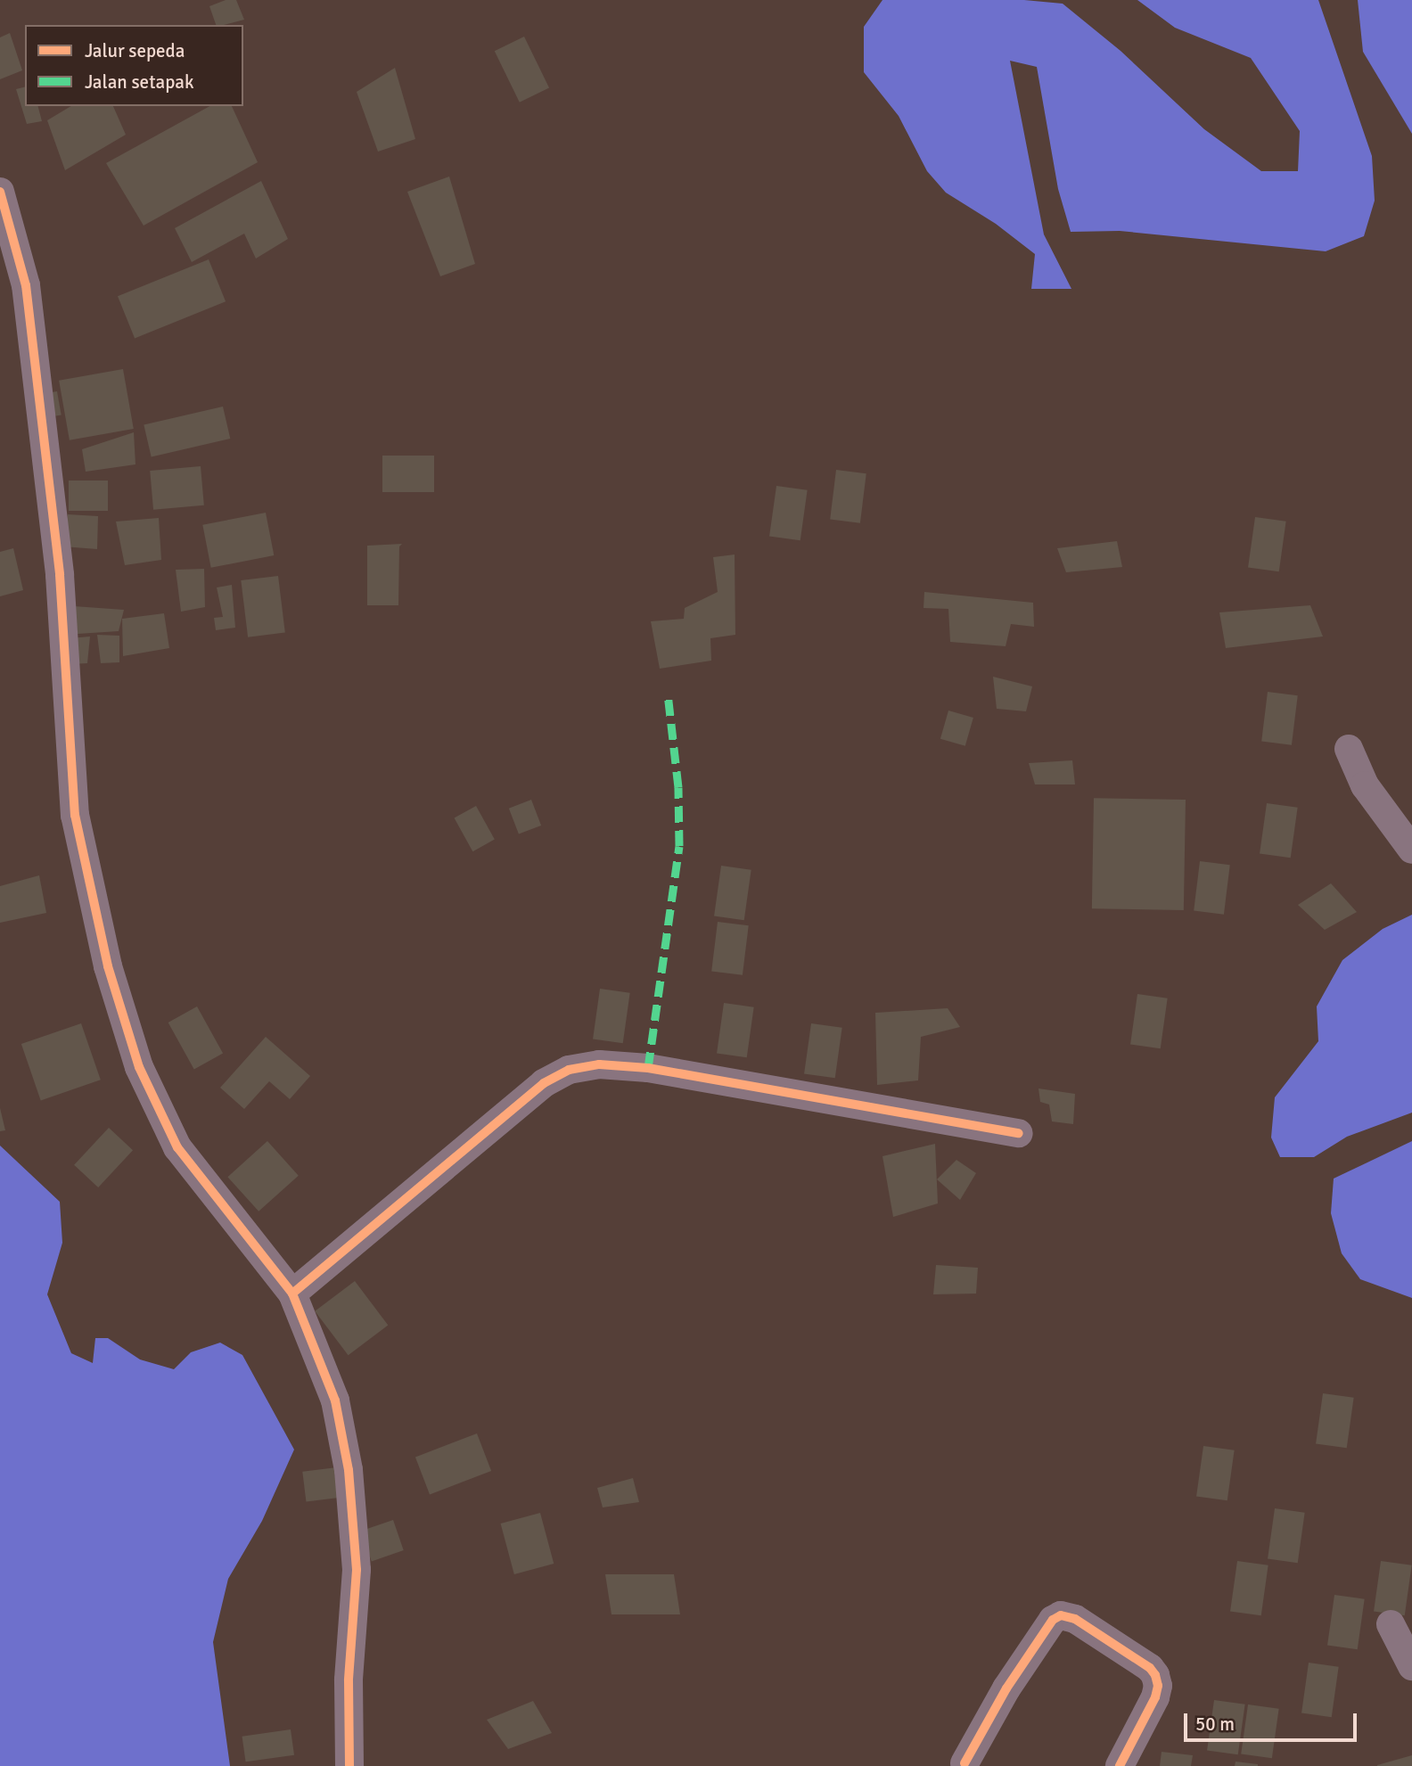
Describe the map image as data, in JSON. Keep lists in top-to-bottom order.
{
  "legend": ["Jalur sepeda", "Jalan setapak"],
  "scale_bar": "50 m"
}
